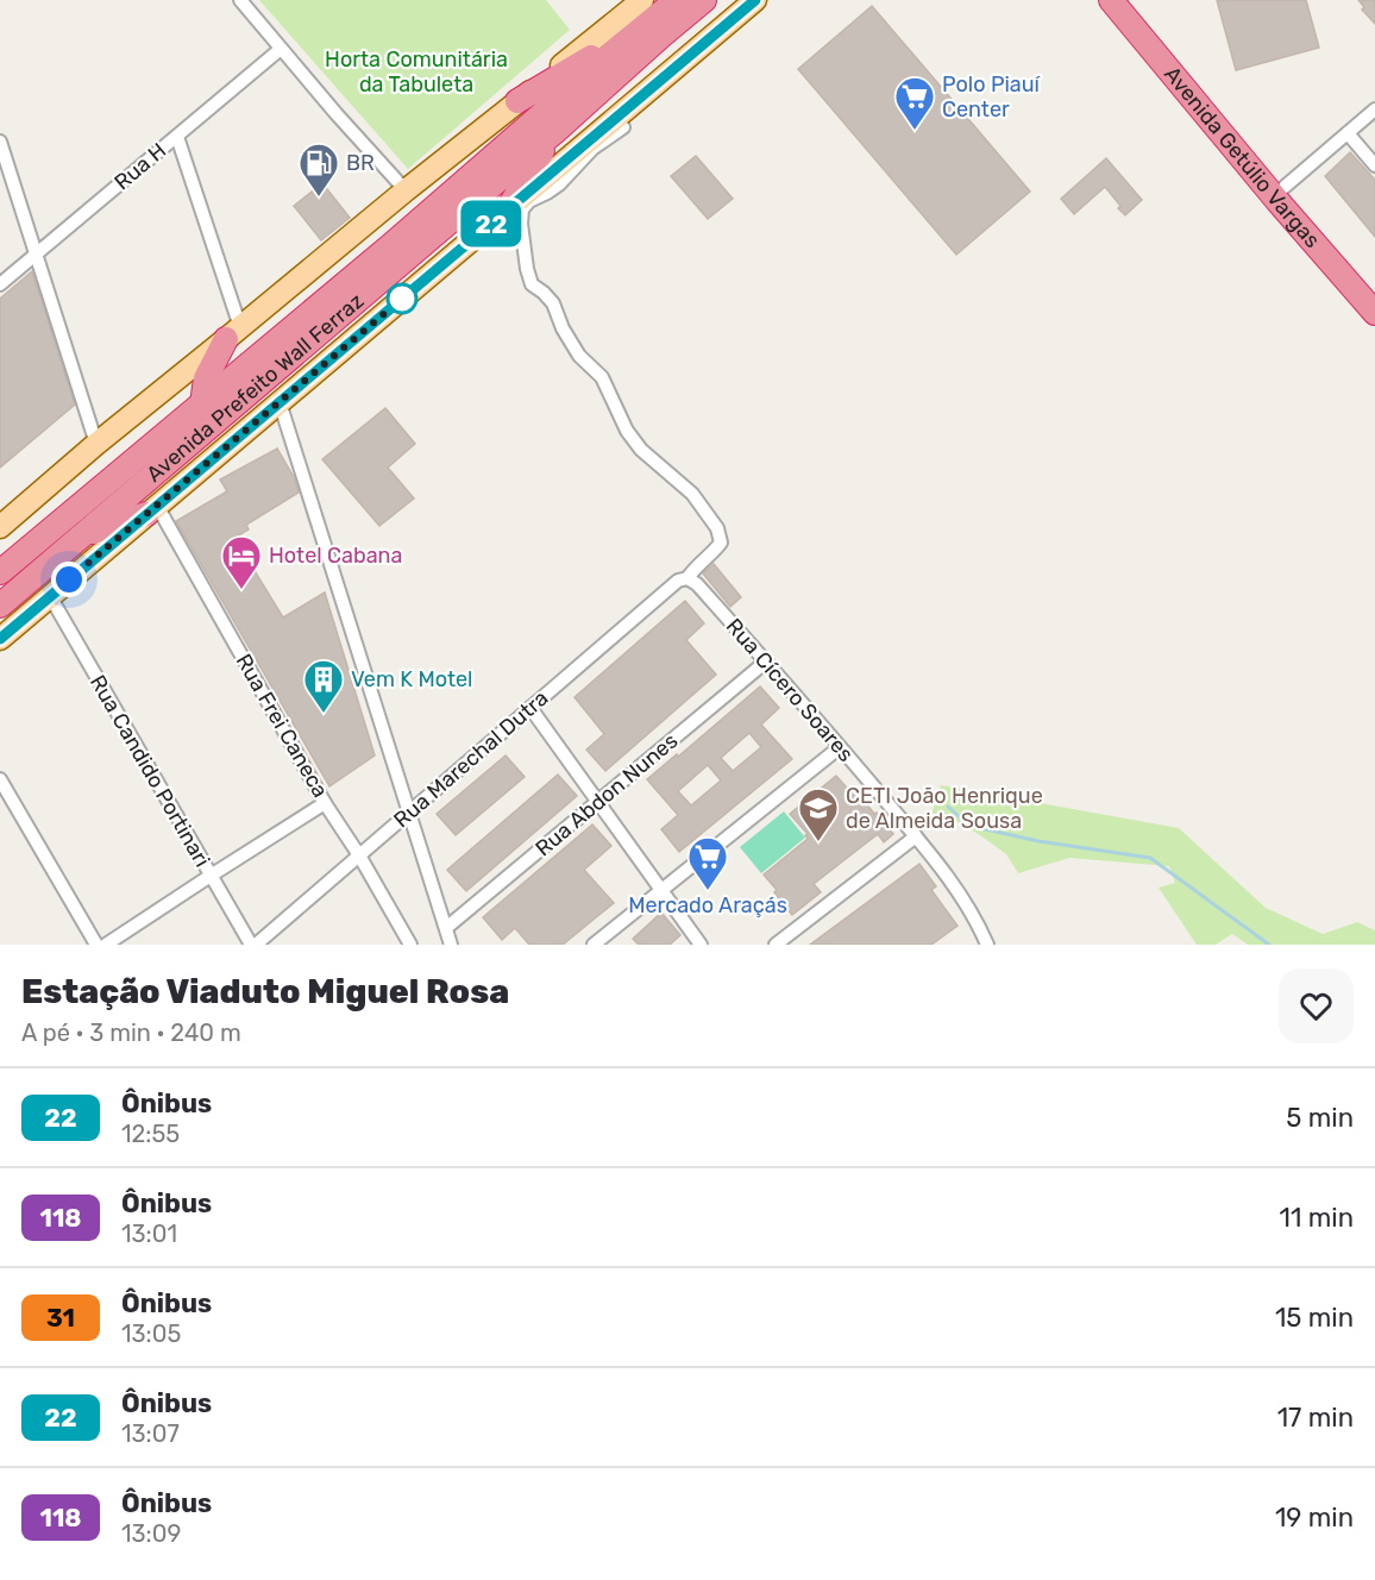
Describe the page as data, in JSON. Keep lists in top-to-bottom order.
{
  "streets": {
    "highway": ["Avenida Getúlio Vargas", "Avenida Prefeito Wall Ferraz"],
    "street": [
      "Rua H",
      "Rua Cícero Soares",
      "Rua Frei Caneca",
      "Rua Marechal Dutra",
      "Rua Candido Portinari",
      "Rua Abdon Nunes"
    ]
  },
  "crossings": [
    ["Avenida Prefeito Wall Ferraz", "Rua Frei Caneca"],
    ["Avenida Prefeito Wall Ferraz", "Rua Marechal Dutra"],
    ["Avenida Prefeito Wall Ferraz", "Rua Candido Portinari"],
    ["Rua Cícero Soares", "Rua Marechal Dutra"],
    ["Rua Cícero Soares", "Rua Abdon Nunes"],
    ["Rua Frei Caneca", "Rua Marechal Dutra"],
    ["Rua Marechal Dutra", "Rua Candido Portinari"]
  ],
  "parks": ["Horta Comunitária da Tabuleta"],
  "places": {
    "supermarket": ["Polo Piauí Center", "Mercado Araçás"],
    "fuel station": ["BR"],
    "hotel": ["Hotel Cabana"],
    "building": ["Vem K Motel"],
    "school or university": ["CETI João Henrique de Almeida Sousa"]
  },
  "lines": ["bus line 22"],
  "page": {
    "on_map": "22",
    "heading": ["Estação Viaduto Miguel Rosa", "A pé · 3 min · 240 m"],
    "list": [
      {
        "mark": "22",
        "name": "Ônibus",
        "note": "12:55",
        "value": "5 min"
      },
      {
        "mark": "118",
        "name": "Ônibus",
        "note": "13:01",
        "value": "11 min"
      },
      {
        "mark": "31",
        "name": "Ônibus",
        "note": "13:05",
        "value": "15 min"
      },
      {
        "mark": "22",
        "name": "Ônibus",
        "note": "13:07",
        "value": "17 min"
      },
      {
        "mark": "118",
        "name": "Ônibus",
        "note": "13:09",
        "value": "19 min"
      }
    ]
  }
}
